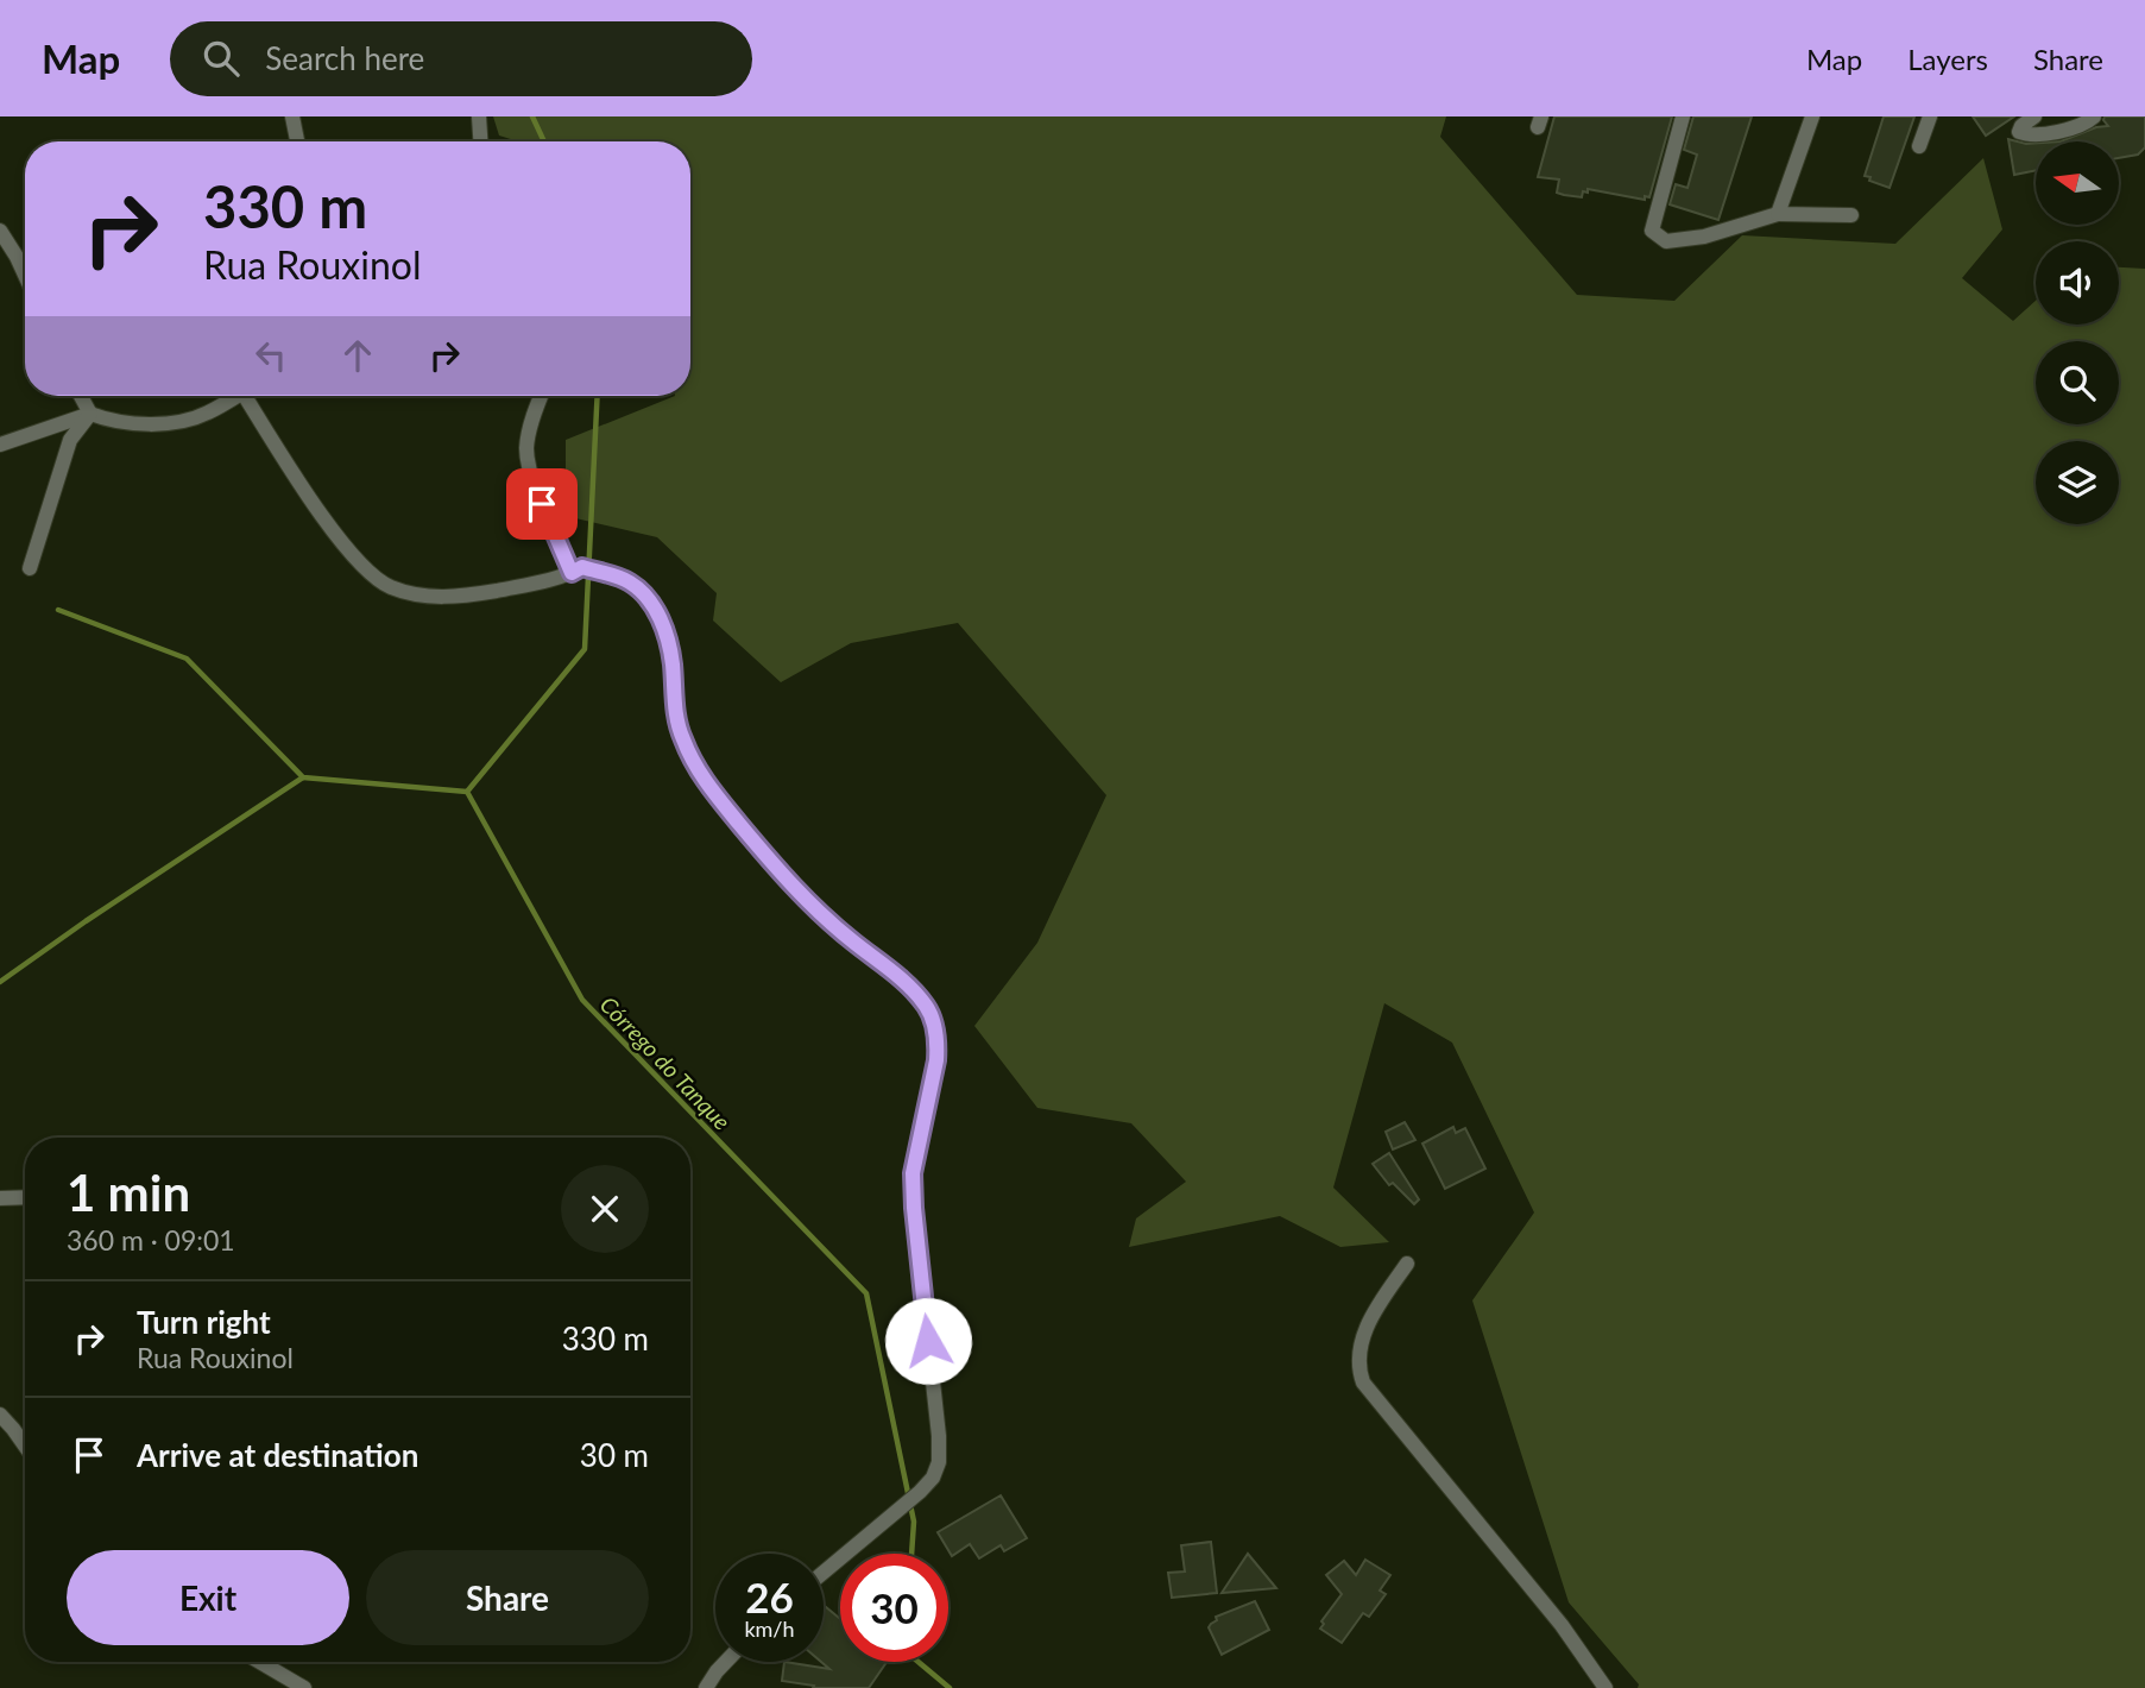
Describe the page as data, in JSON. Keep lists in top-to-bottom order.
{
  "water": ["Córrego do Tanque"],
  "north": "left",
  "page": {
    "header": "Map",
    "search": "Search here",
    "nav": ["Map", "Layers", "Share"],
    "turn": ["330 m", "Rua Rouxinol"],
    "heading": ["1 min", "360 m · 09:01"],
    "list": [
      {
        "name": "Turn right",
        "note": "Rua Rouxinol",
        "value": "330 m"
      },
      {
        "name": "Arrive at destination",
        "value": "30 m"
      }
    ],
    "buttons": ["Exit", "Share"],
    "speed": "26 km/h",
    "limit": "30"
  }
}
